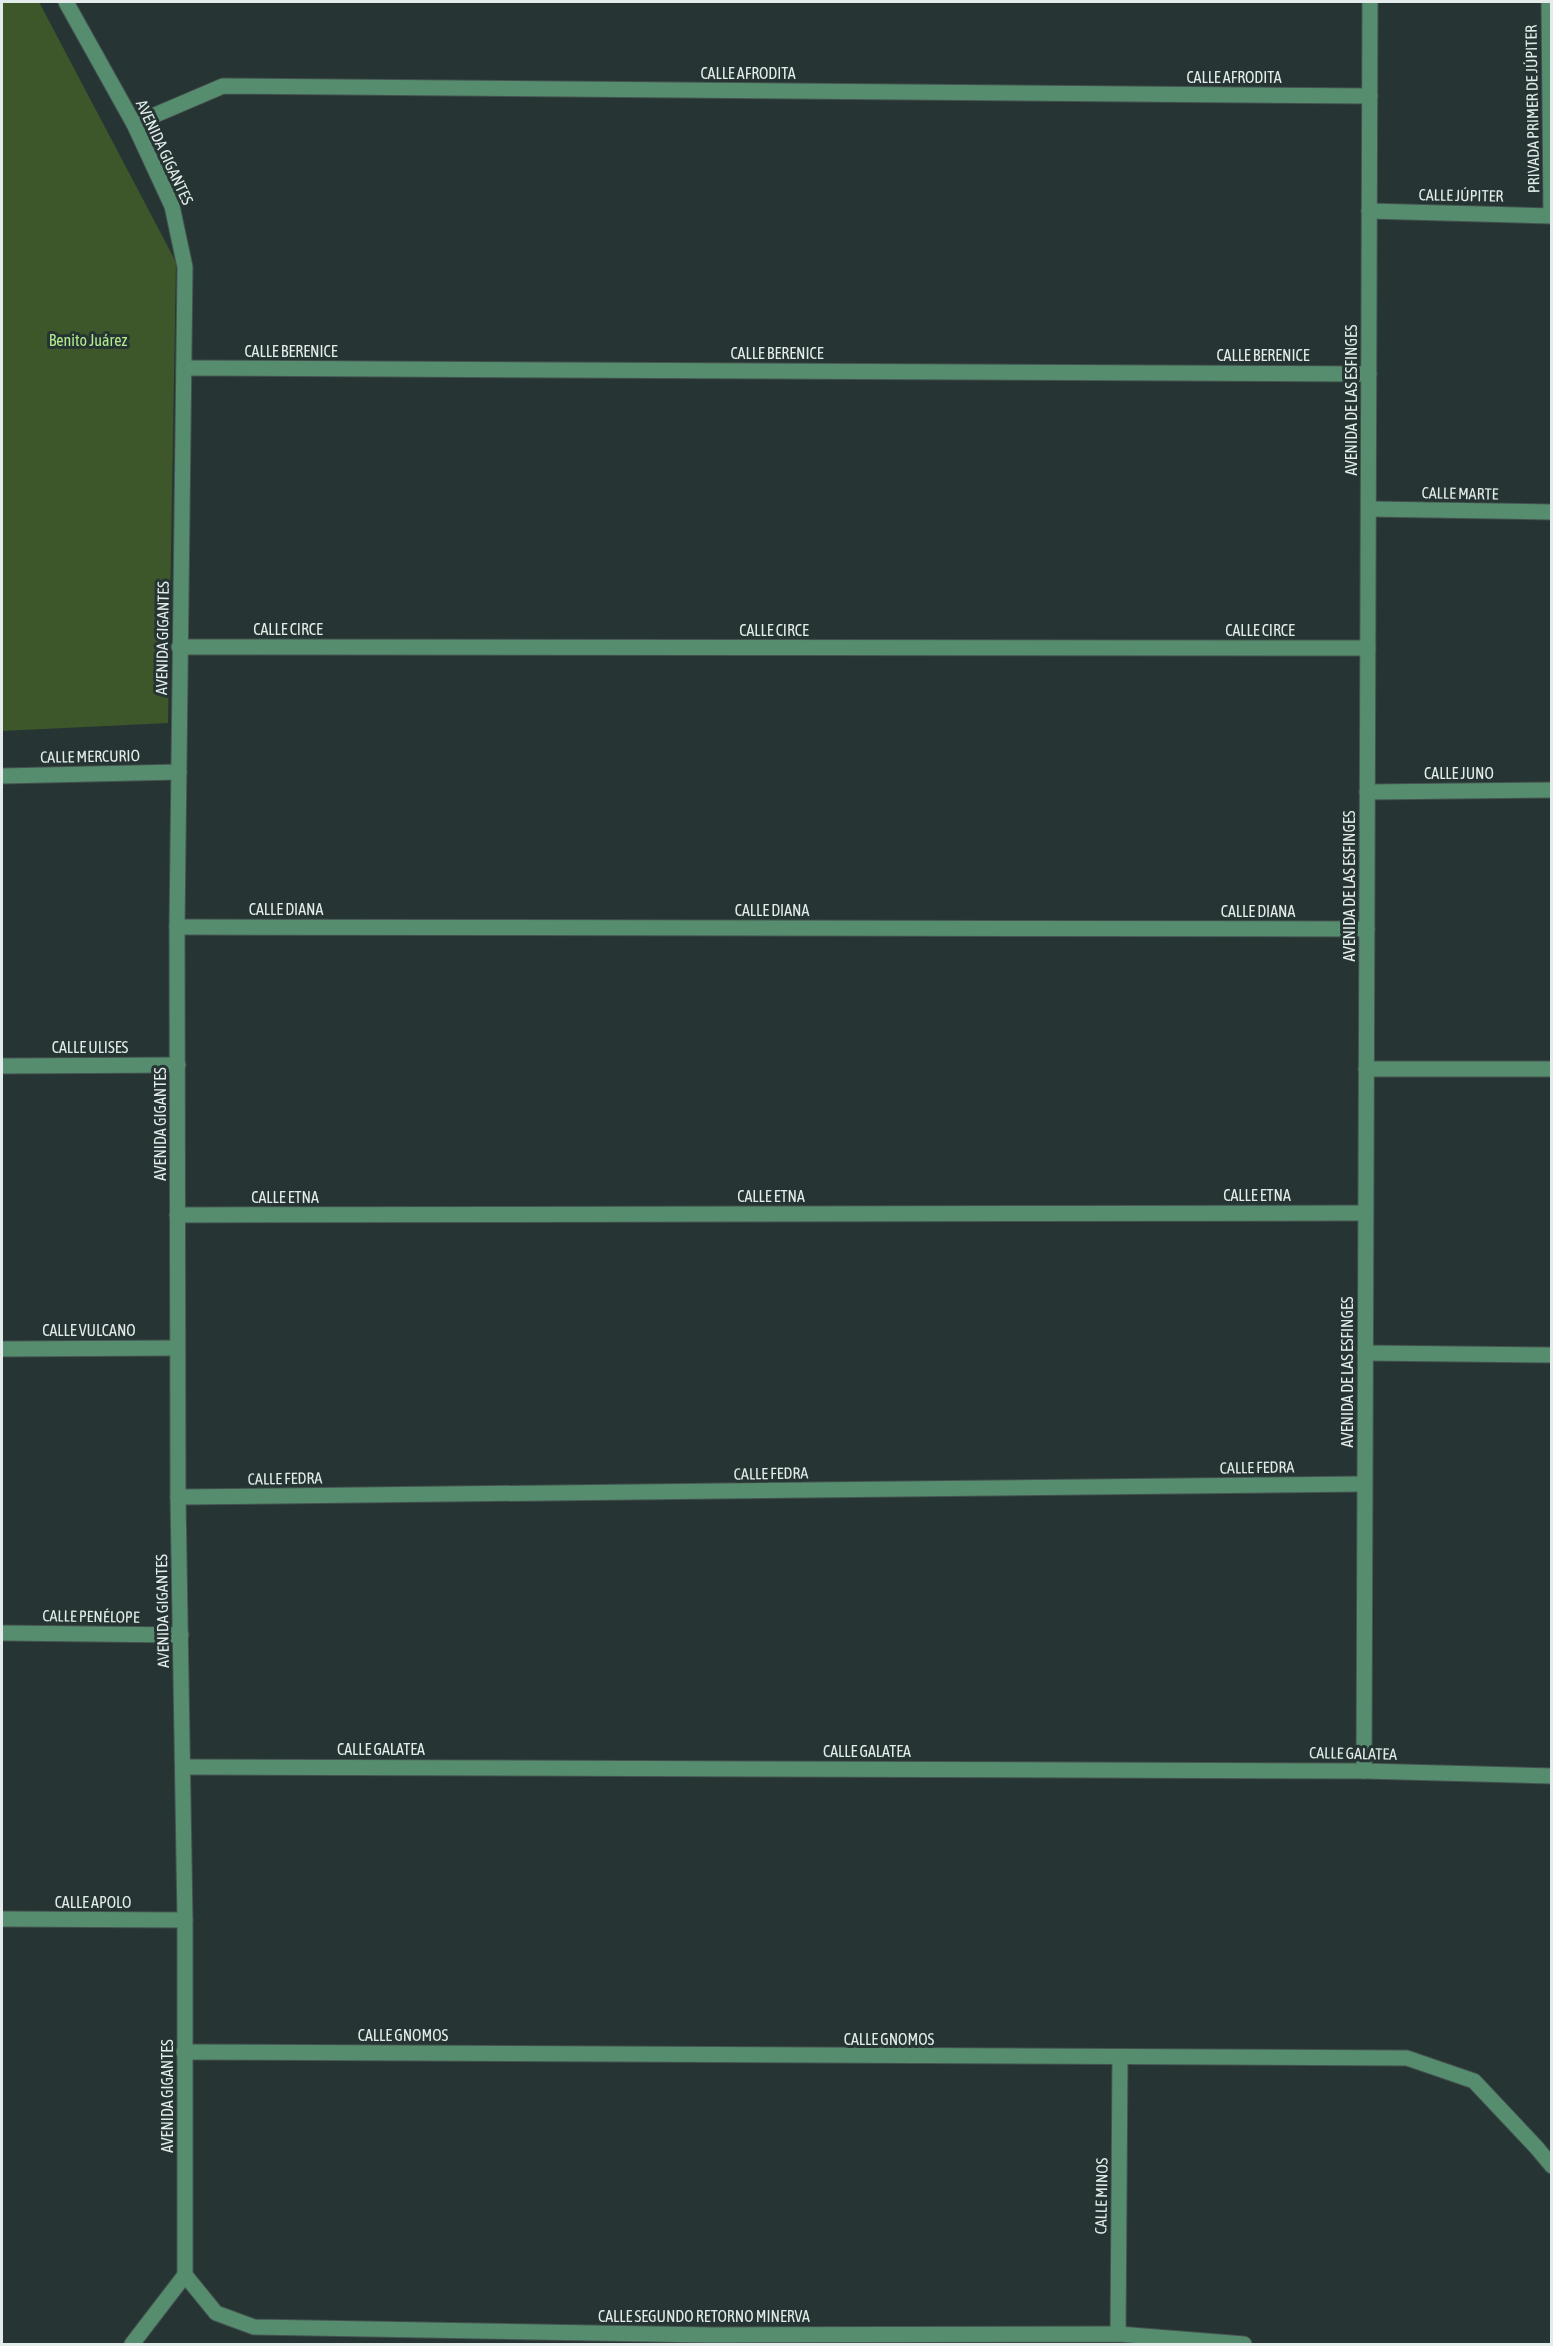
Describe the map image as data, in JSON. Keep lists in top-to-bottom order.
{
  "streets": {
    "street": [
      "CALLE AFRODITA",
      "PRIVADA PRIMER DE JÚPITER",
      "AVENIDA GIGANTES",
      "CALLE JÚPITER",
      "CALLE BERENICE",
      "AVENIDA DE LAS ESFINGES",
      "CALLE MARTE",
      "CALLE CIRCE",
      "CALLE MERCURIO",
      "CALLE JUNO",
      "CALLE DIANA",
      "CALLE ULISES",
      "CALLE ETNA",
      "CALLE VULCANO",
      "CALLE FEDRA",
      "CALLE PENÉLOPE",
      "CALLE GALATEA",
      "CALLE APOLO",
      "CALLE GNOMOS",
      "CALLE MINOS",
      "CALLE SEGUNDO RETORNO MINERVA"
    ]
  },
  "crossings": [
    ["CALLE AFRODITA", "AVENIDA GIGANTES"],
    ["CALLE AFRODITA", "AVENIDA DE LAS ESFINGES"],
    ["PRIVADA PRIMER DE JÚPITER", "CALLE JÚPITER"],
    ["AVENIDA GIGANTES", "CALLE BERENICE"],
    ["AVENIDA GIGANTES", "CALLE CIRCE"],
    ["AVENIDA GIGANTES", "CALLE MERCURIO"],
    ["AVENIDA GIGANTES", "CALLE DIANA"],
    ["AVENIDA GIGANTES", "CALLE ULISES"],
    ["AVENIDA GIGANTES", "CALLE ETNA"],
    ["AVENIDA GIGANTES", "CALLE VULCANO"],
    ["AVENIDA GIGANTES", "CALLE FEDRA"],
    ["AVENIDA GIGANTES", "CALLE PENÉLOPE"],
    ["AVENIDA GIGANTES", "CALLE GALATEA"],
    ["AVENIDA GIGANTES", "CALLE APOLO"],
    ["AVENIDA GIGANTES", "CALLE GNOMOS"],
    ["AVENIDA GIGANTES", "CALLE SEGUNDO RETORNO MINERVA"],
    ["CALLE JÚPITER", "AVENIDA DE LAS ESFINGES"],
    ["CALLE BERENICE", "AVENIDA DE LAS ESFINGES"],
    ["AVENIDA DE LAS ESFINGES", "CALLE MARTE"],
    ["AVENIDA DE LAS ESFINGES", "CALLE CIRCE"],
    ["AVENIDA DE LAS ESFINGES", "CALLE JUNO"],
    ["AVENIDA DE LAS ESFINGES", "CALLE DIANA"],
    ["AVENIDA DE LAS ESFINGES", "CALLE ETNA"],
    ["AVENIDA DE LAS ESFINGES", "CALLE FEDRA"],
    ["AVENIDA DE LAS ESFINGES", "CALLE GALATEA"],
    ["CALLE GNOMOS", "CALLE MINOS"],
    ["CALLE MINOS", "CALLE SEGUNDO RETORNO MINERVA"]
  ],
  "parks": ["Benito Juárez"]
}
